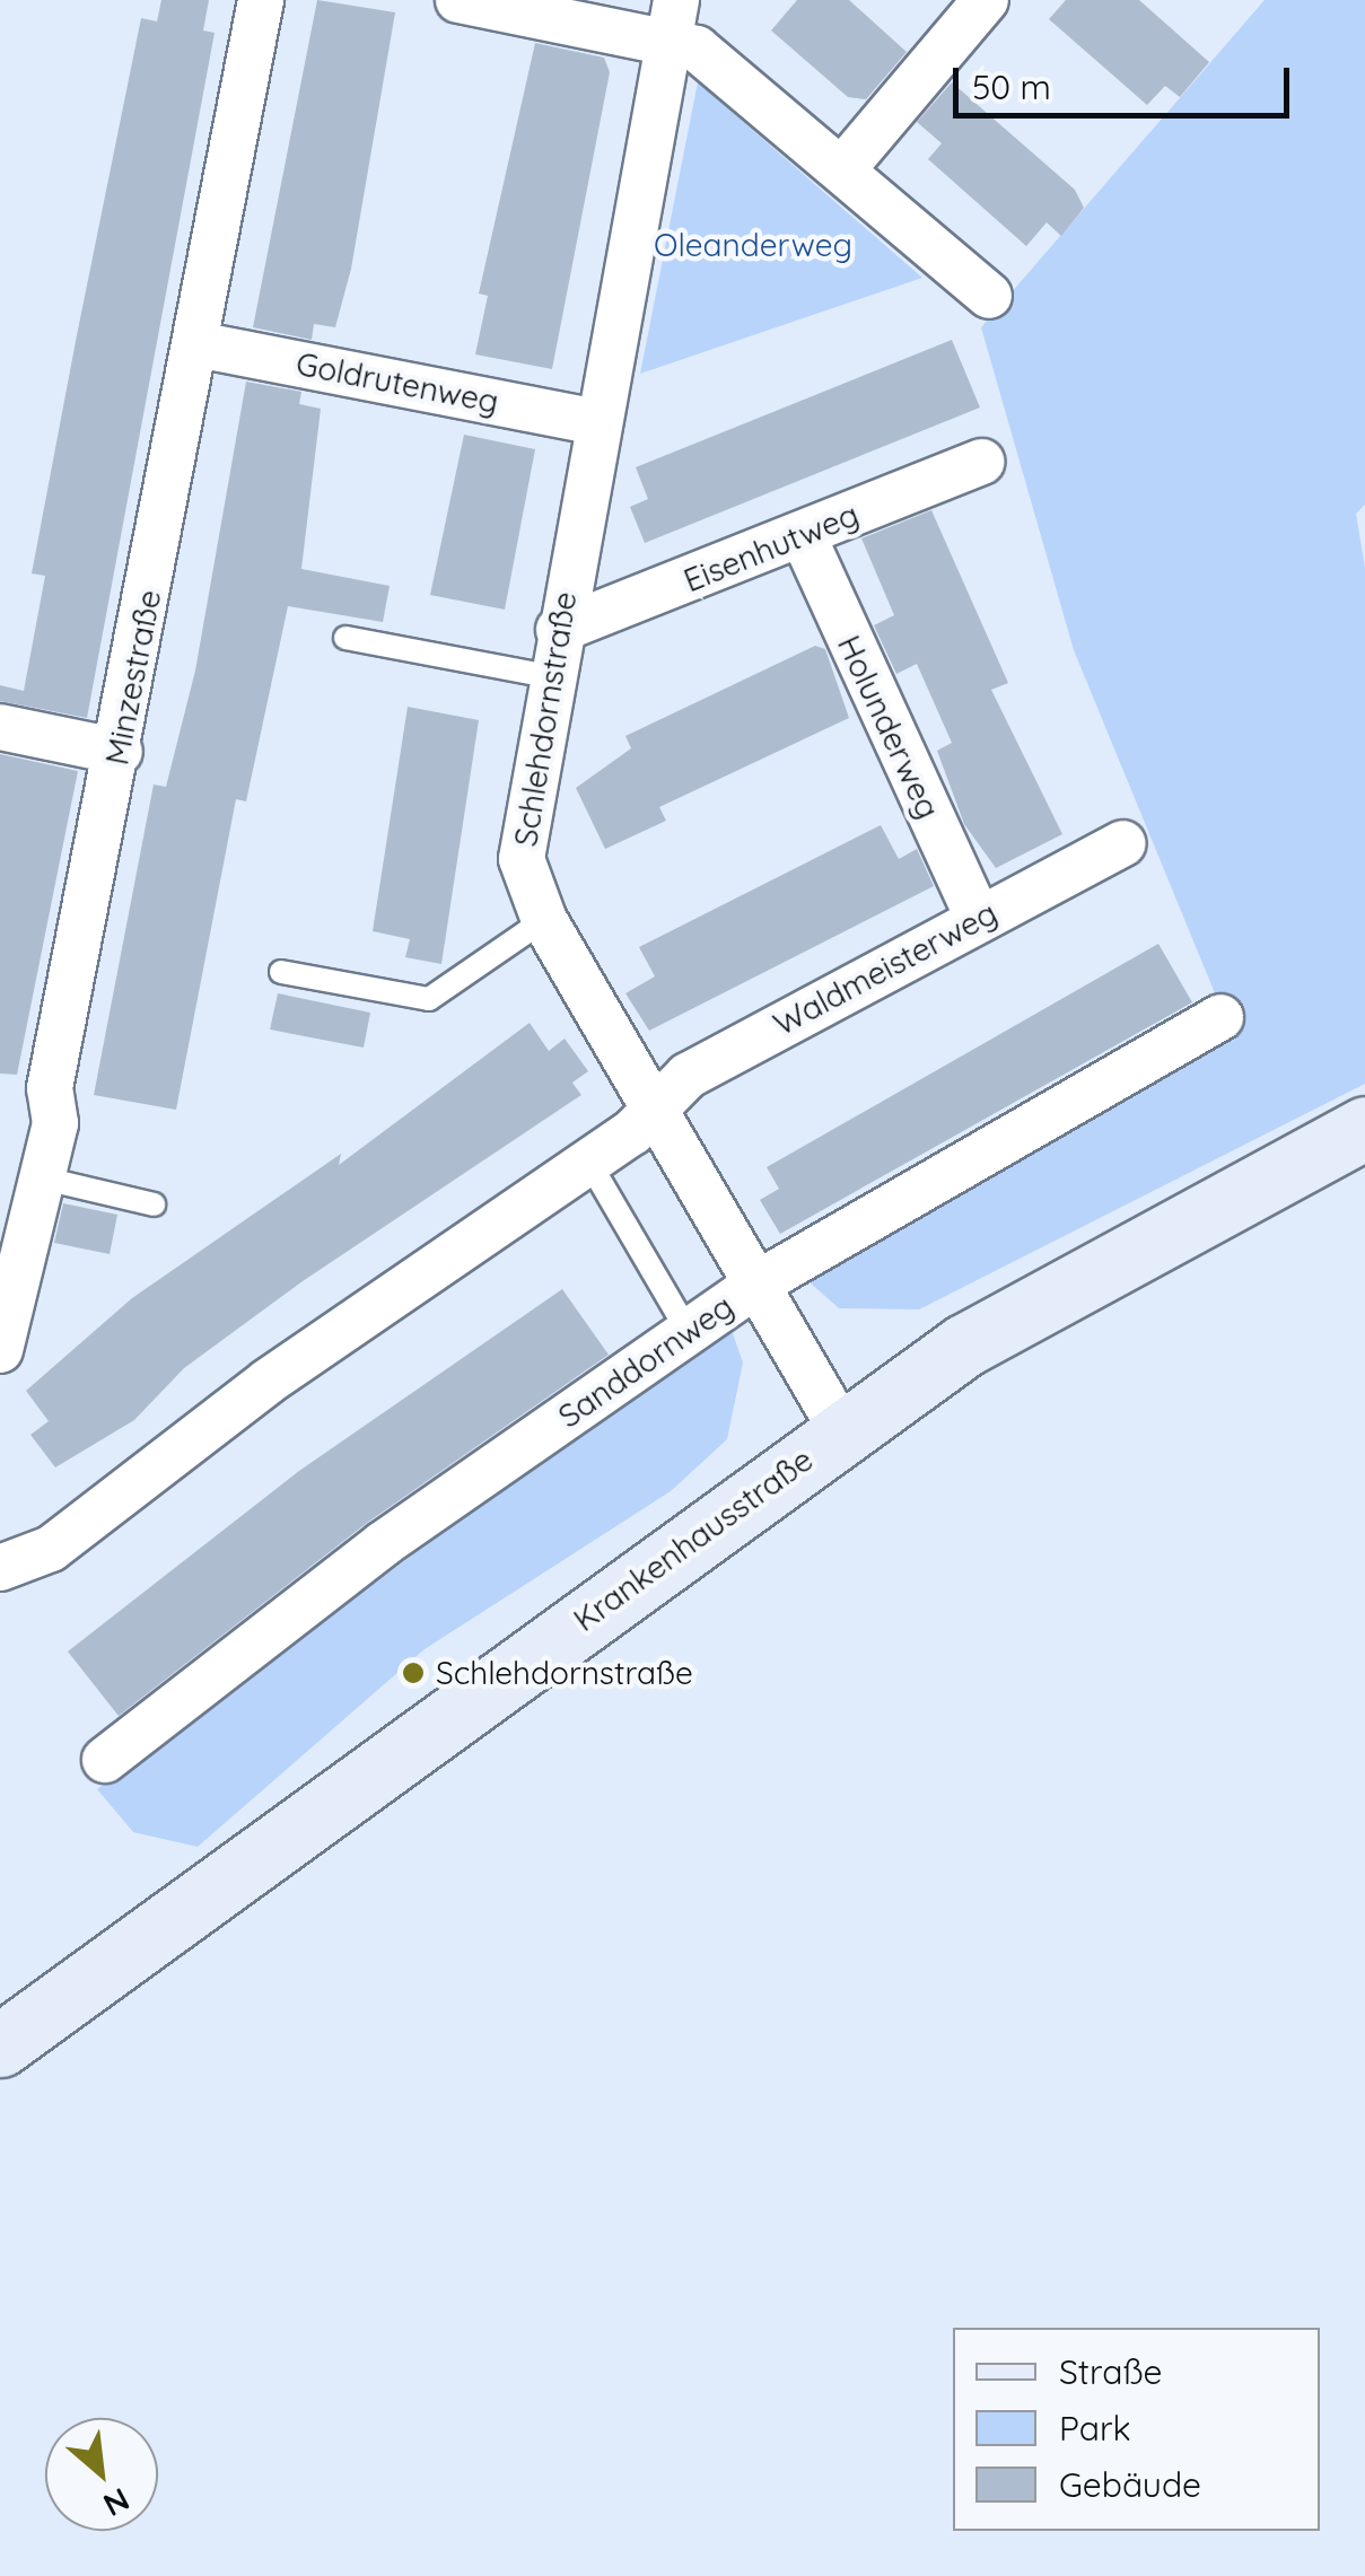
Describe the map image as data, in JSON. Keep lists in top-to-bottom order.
{
  "streets": {
    "street": [
      "Goldrutenweg",
      "Eisenhutweg",
      "Minzestraße",
      "Schlehdornstraße",
      "Holunderweg",
      "Waldmeisterweg",
      "Sanddornweg",
      "Krankenhausstraße"
    ]
  },
  "crossings": [
    ["Goldrutenweg", "Minzestraße"],
    ["Goldrutenweg", "Schlehdornstraße"],
    ["Eisenhutweg", "Schlehdornstraße"],
    ["Eisenhutweg", "Holunderweg"],
    ["Schlehdornstraße", "Waldmeisterweg"],
    ["Schlehdornstraße", "Sanddornweg"],
    ["Schlehdornstraße", "Krankenhausstraße"],
    ["Holunderweg", "Waldmeisterweg"]
  ],
  "parks": ["Oleanderweg"],
  "places": ["Schlehdornstraße"],
  "legend": ["Straße", "Park", "Gebäude"],
  "scale_bar": "50 m",
  "north": "bottom right"
}
